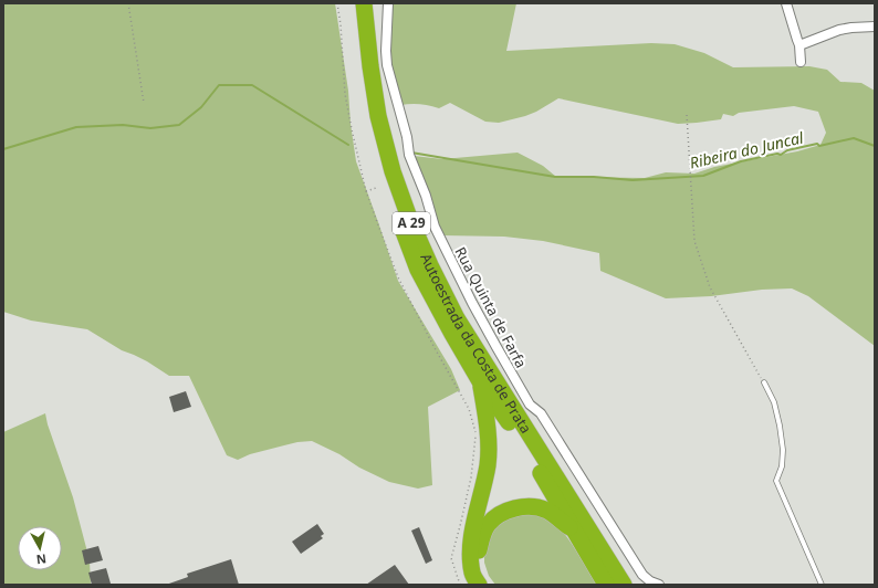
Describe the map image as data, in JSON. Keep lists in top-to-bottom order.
{
  "streets": {
    "highway": ["A 29", "Autoestrada da Costa de Prata"],
    "street": ["Rua Quinta de Farfa"]
  },
  "water": ["Ribeira do Juncal"],
  "north": "bottom"
}
